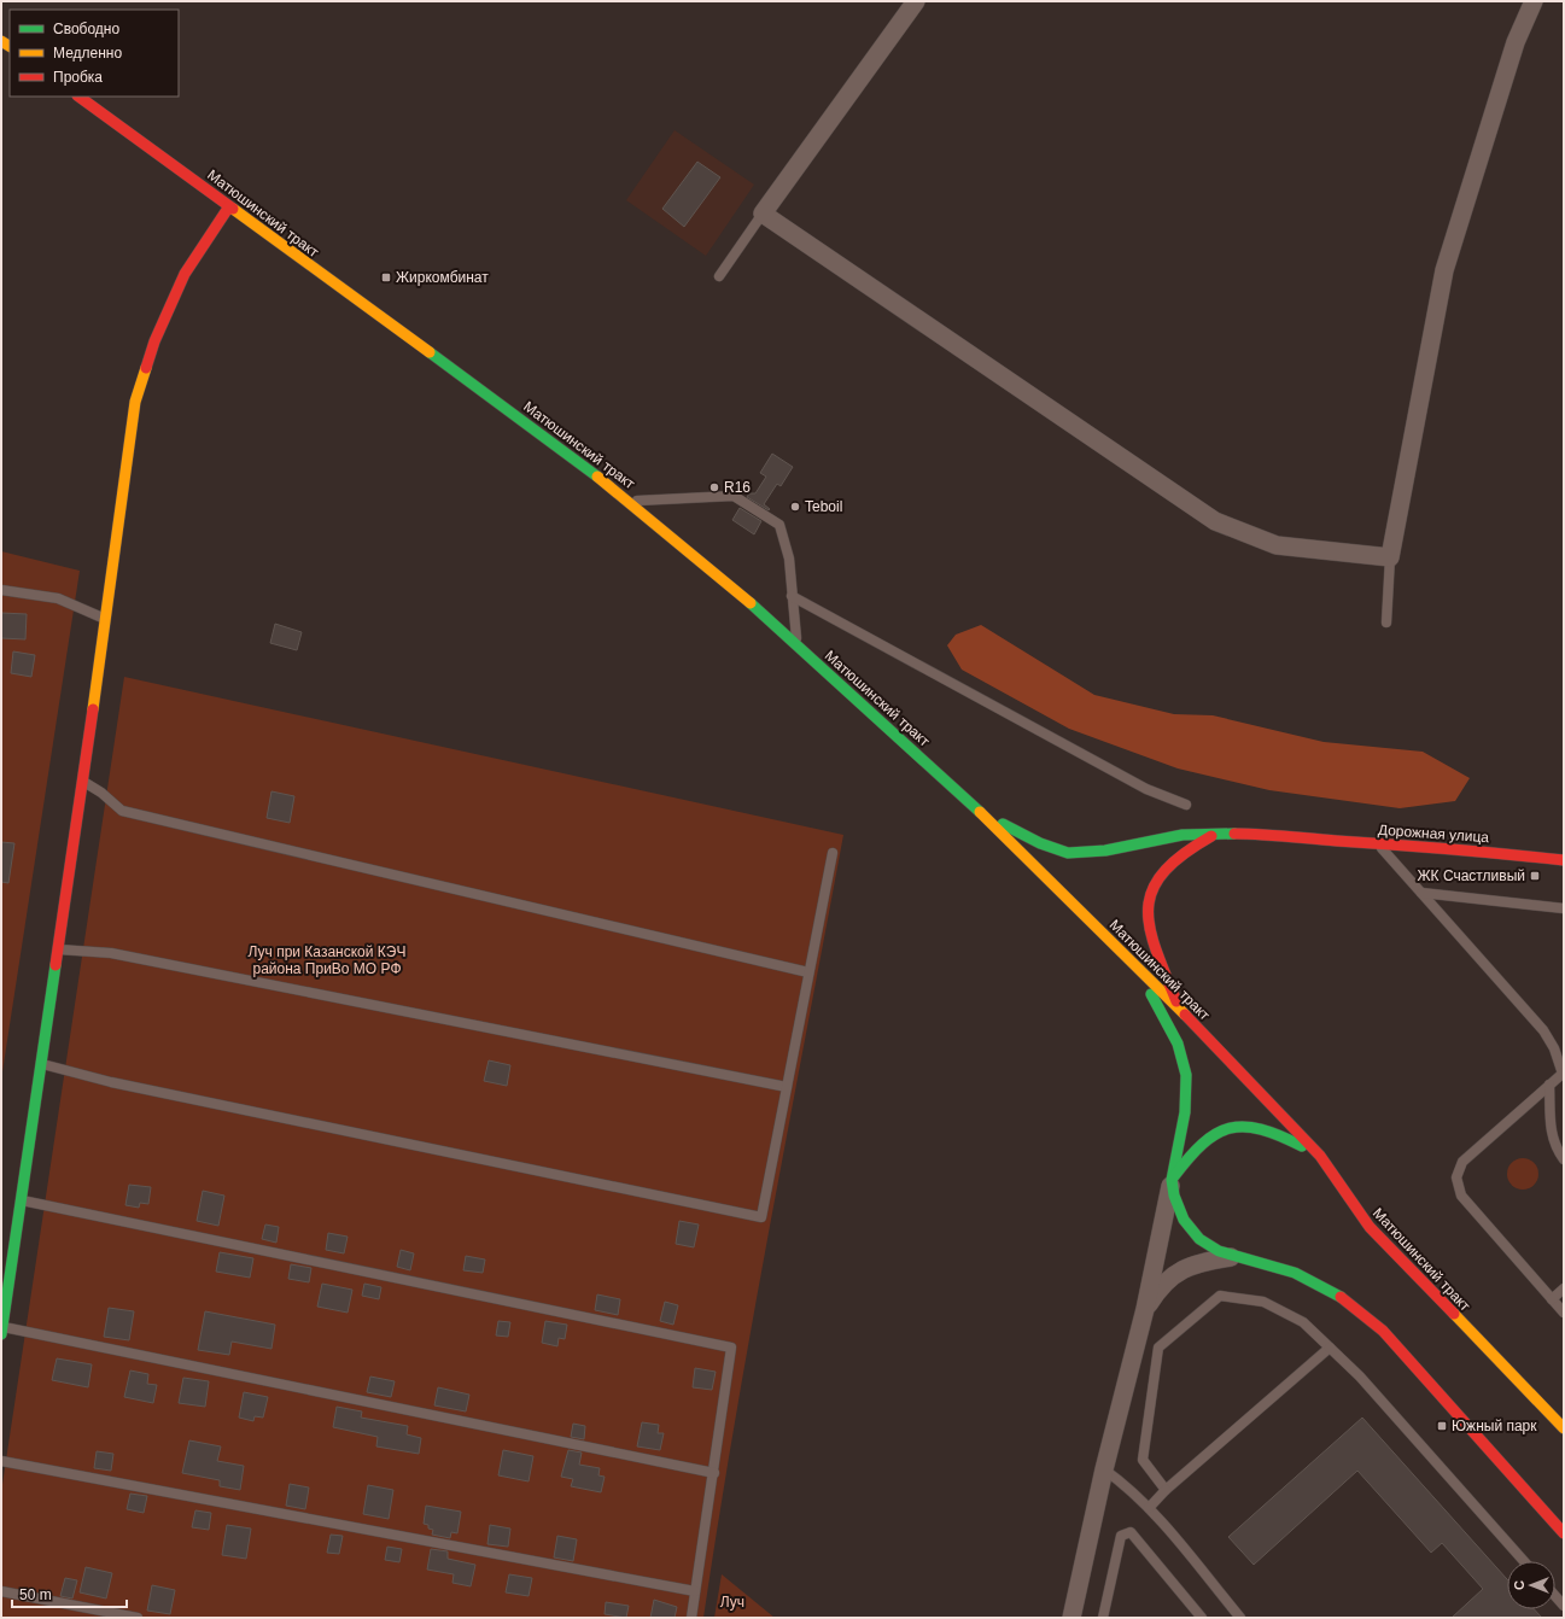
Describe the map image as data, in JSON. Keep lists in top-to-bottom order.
{
  "streets": {
    "street": ["Матюшинский тракт", "Дорожная улица"]
  },
  "crossings": [
    ["Матюшинский тракт", "Дорожная улица"]
  ],
  "parks": ["Луч при Казанской КЭЧ района ПриВо МО РФ", "Луч"],
  "places": {
    "transit": ["Жиркомбинат", "ЖК Счастливый", "Южный парк"],
    "other": ["R16", "Teboil"]
  },
  "legend": ["Свободно", "Медленно", "Пробка"],
  "scale_bar": "50 m",
  "north": "left"
}
